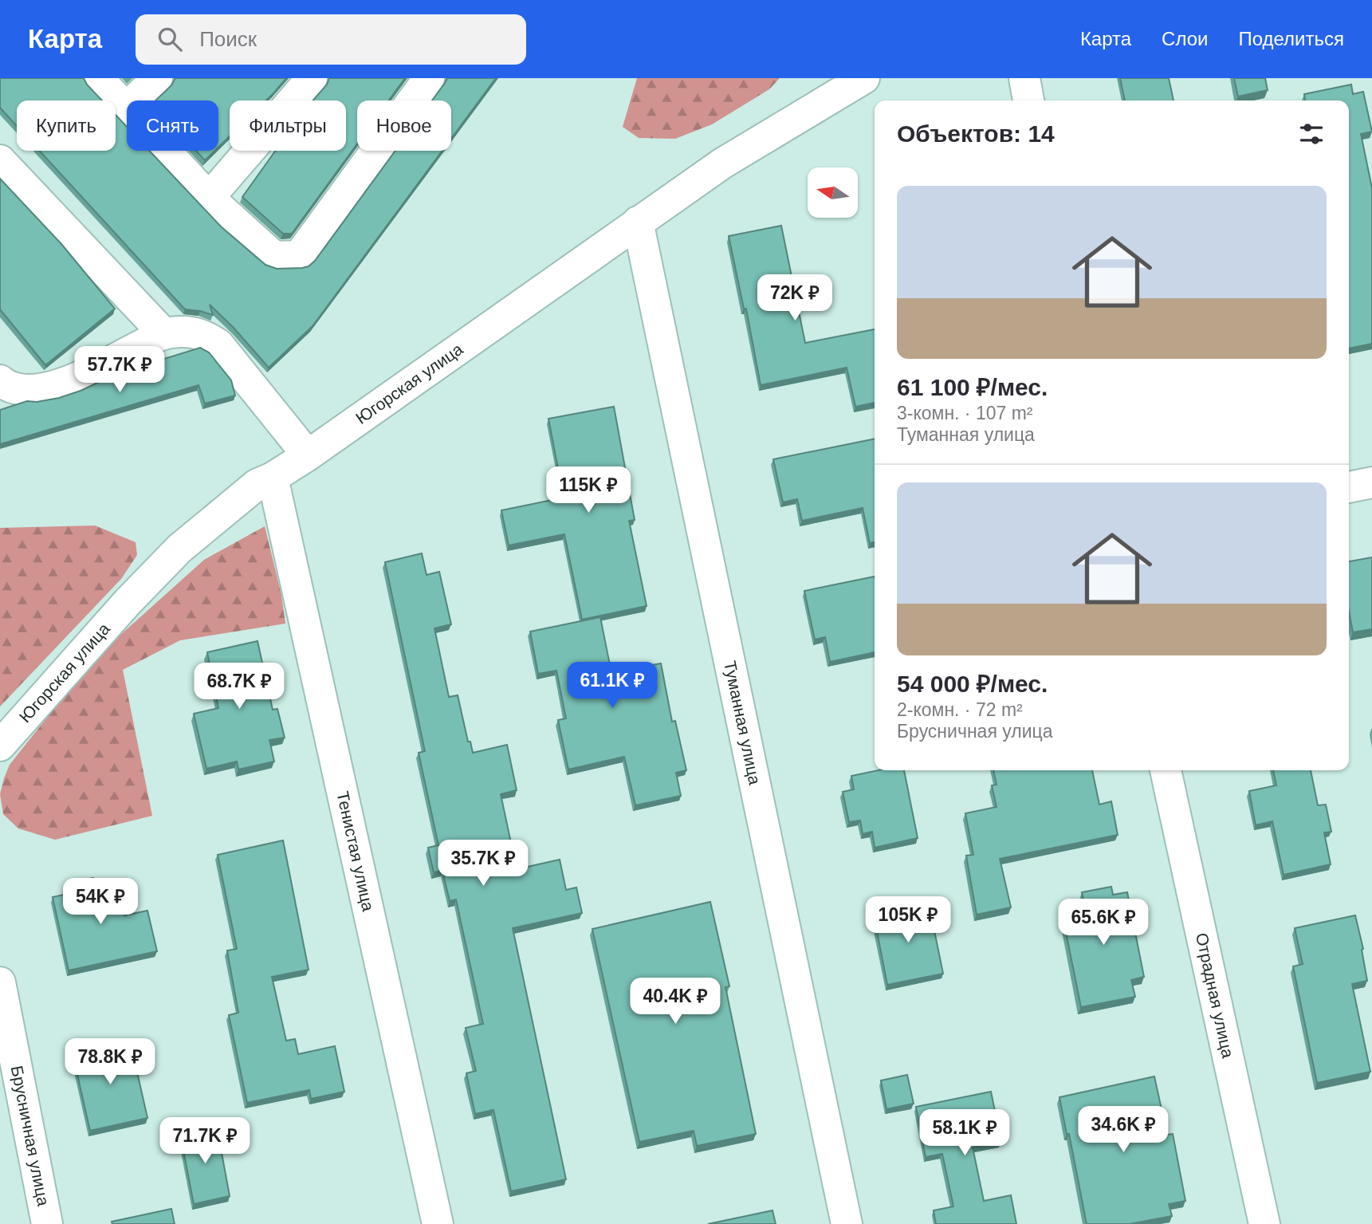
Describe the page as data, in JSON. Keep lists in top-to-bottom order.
{
  "streets": {
    "street": [
      "Югорская улица",
      "Туманная улица",
      "Тенистая улица",
      "Отрадная улица",
      "Брусничная улица"
    ]
  },
  "crossings": [
    ["Югорская улица", "Туманная улица"],
    ["Югорская улица", "Тенистая улица"]
  ],
  "north": "left",
  "page": {
    "header": "Карта",
    "search": "Поиск",
    "nav": ["Карта", "Слои", "Поделиться"],
    "chip": [
      "Купить",
      "Снять",
      "Фильтры",
      "Новое"
    ],
    "heading": "Объектов: 14",
    "list": [
      {
        "name": "61 100 ₽/мес.",
        "note": "3-комн. · 107 m² · Туманная улица"
      },
      {
        "name": "54 000 ₽/мес.",
        "note": "2-комн. · 72 m² · Брусничная улица"
      }
    ],
    "price": [
      "72K ₽",
      "57.7K ₽",
      "115K ₽",
      "61.1K ₽",
      "68.7K ₽",
      "35.7K ₽",
      "54K ₽",
      "105K ₽",
      "65.6K ₽",
      "40.4K ₽",
      "78.8K ₽",
      "34.6K ₽",
      "58.1K ₽",
      "71.7K ₽"
    ]
  }
}
